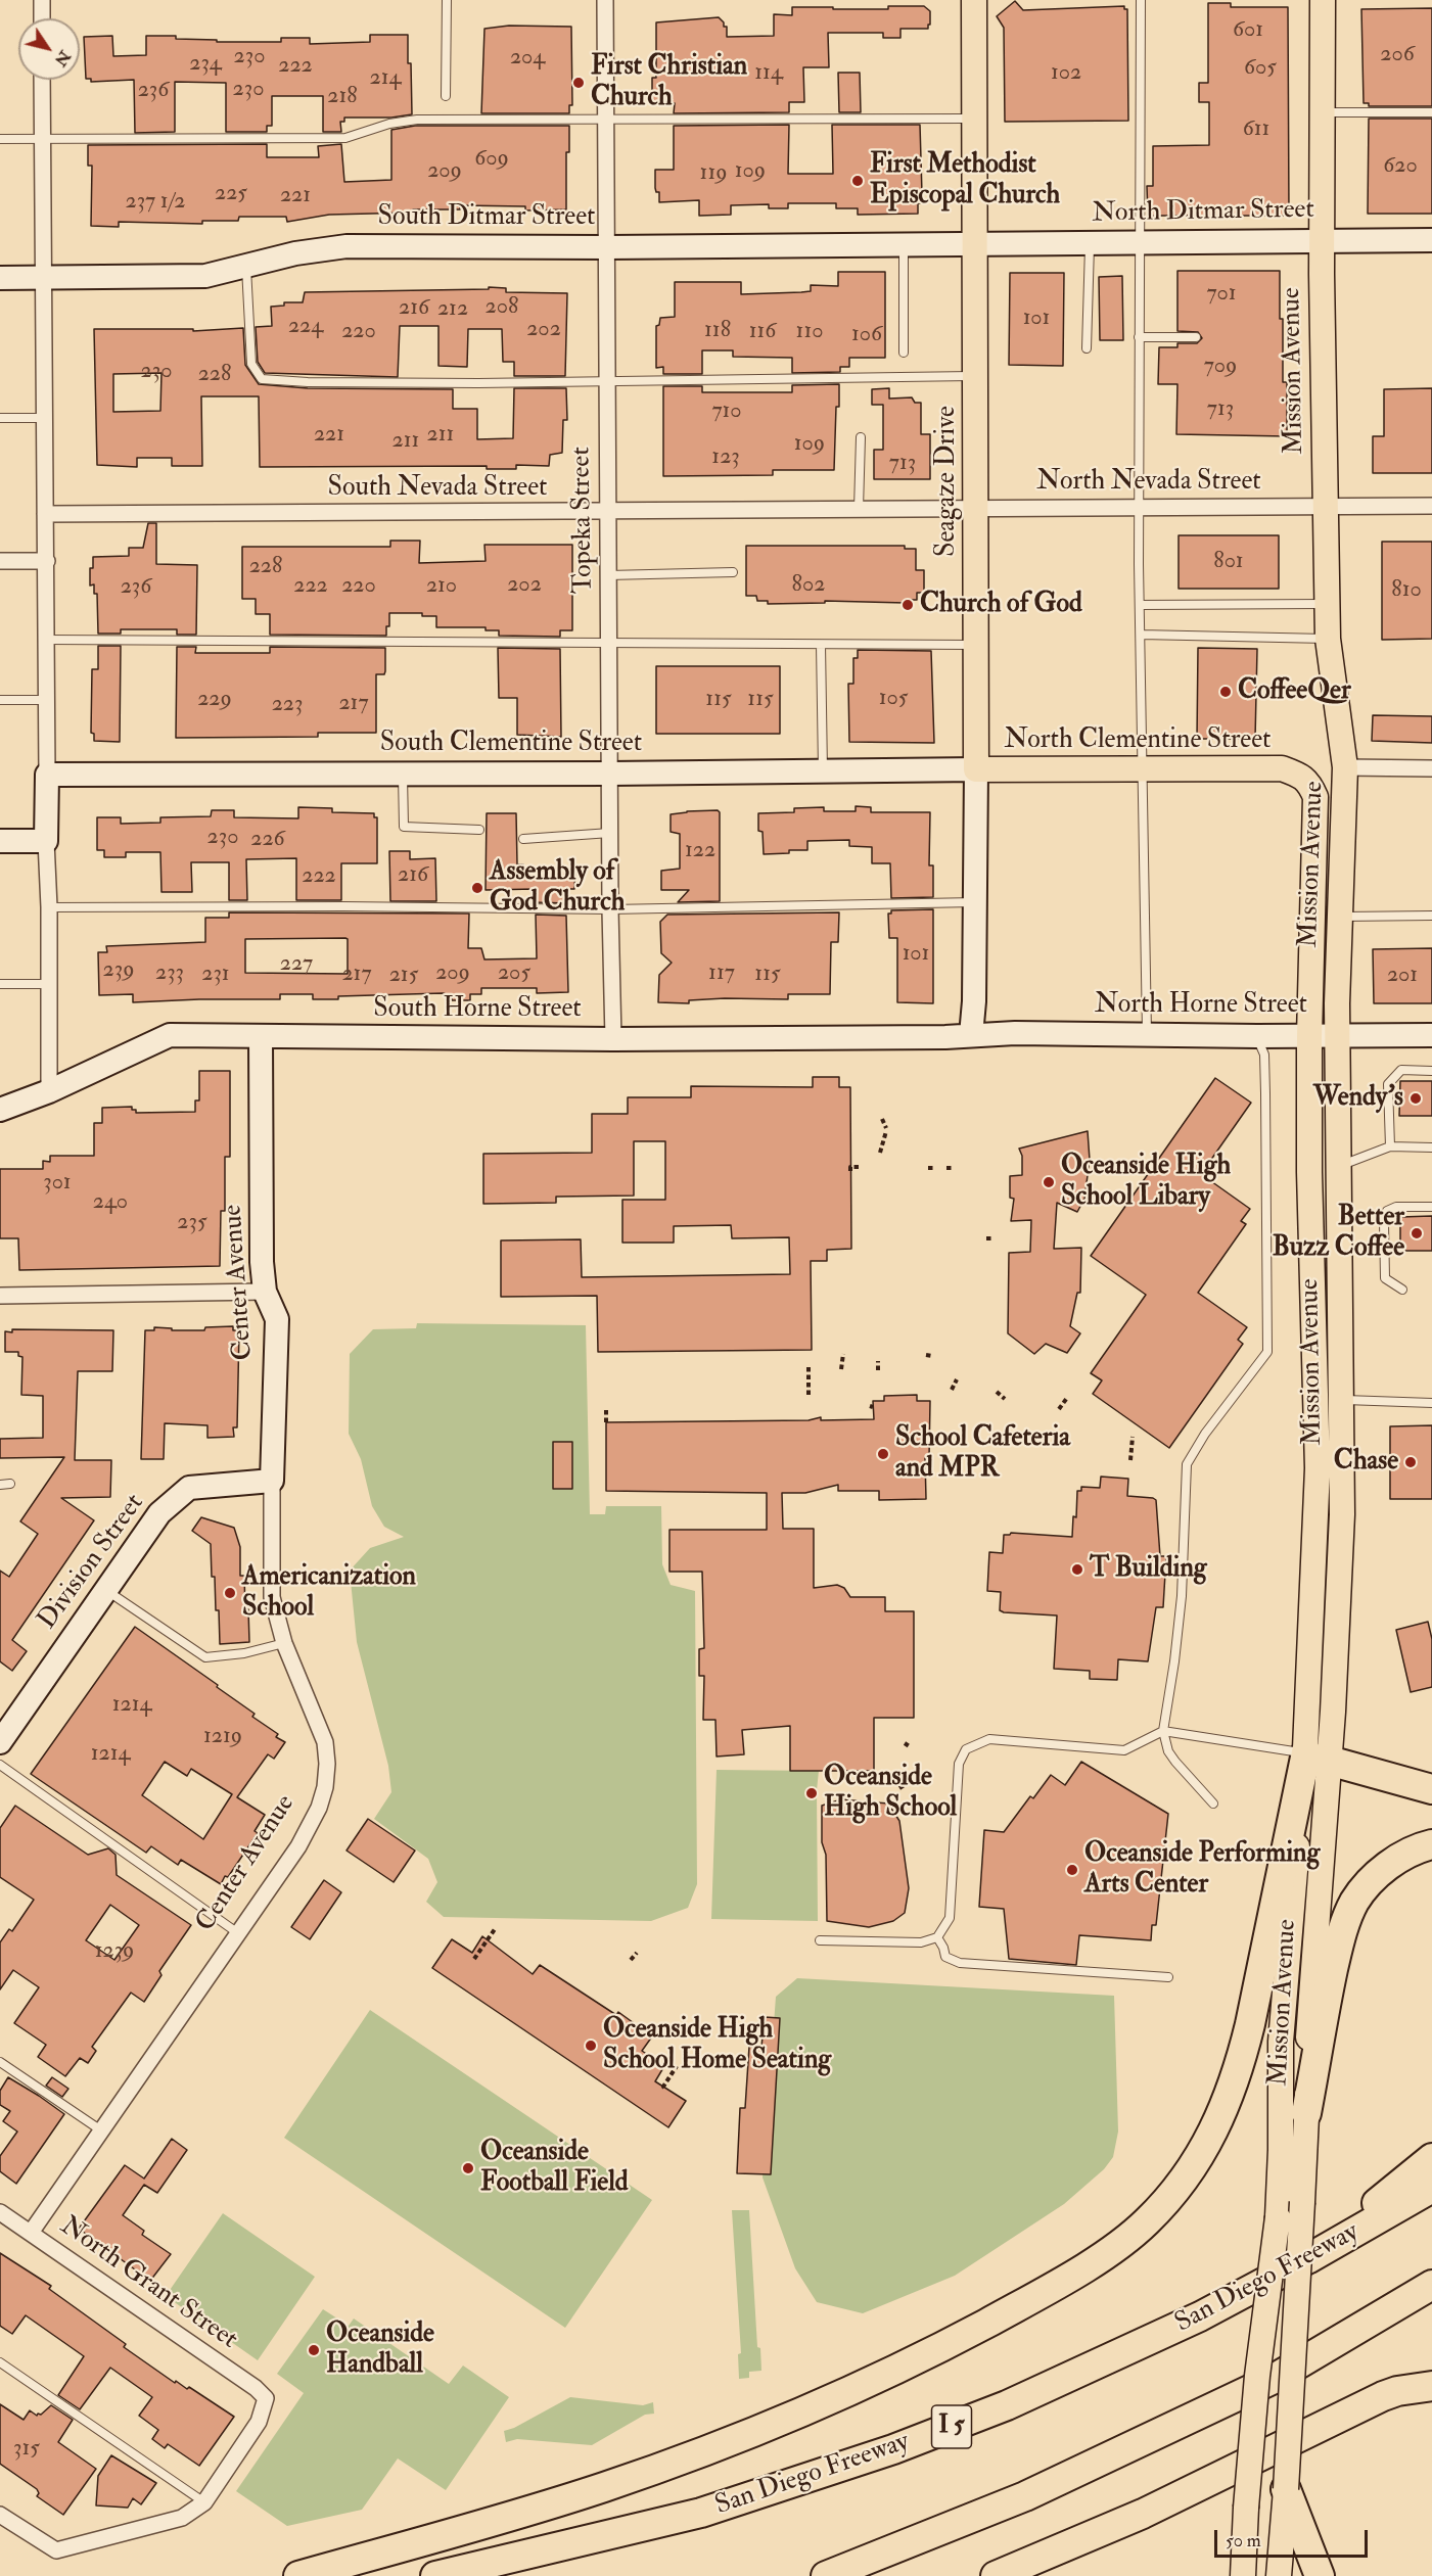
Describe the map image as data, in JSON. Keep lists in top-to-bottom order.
{
  "streets": {
    "highway": ["San Diego Freeway", "I 5"],
    "main road": ["Mission Avenue", "Seagaze Drive", "North Clementine Street"],
    "street": [
      "North Ditmar Street",
      "South Ditmar Street",
      "North Nevada Street",
      "South Nevada Street",
      "Topeka Street",
      "South Clementine Street",
      "North Horne Street",
      "South Horne Street",
      "Center Avenue",
      "Division Street",
      "North Grant Street"
    ]
  },
  "crossings": [
    ["North Ditmar Street", "South Ditmar Street"],
    ["North Ditmar Street", "Mission Avenue"],
    ["North Ditmar Street", "Seagaze Drive"],
    ["South Ditmar Street", "Seagaze Drive"],
    ["South Ditmar Street", "Topeka Street"],
    ["Mission Avenue", "North Nevada Street"],
    ["Mission Avenue", "North Clementine Street"],
    ["Mission Avenue", "North Horne Street"],
    ["Seagaze Drive", "North Nevada Street"],
    ["Seagaze Drive", "South Nevada Street"],
    ["Seagaze Drive", "North Clementine Street"],
    ["Seagaze Drive", "South Clementine Street"],
    ["Seagaze Drive", "North Horne Street"],
    ["Seagaze Drive", "South Horne Street"],
    ["North Nevada Street", "South Nevada Street"],
    ["South Nevada Street", "Topeka Street"],
    ["Topeka Street", "South Clementine Street"],
    ["Topeka Street", "South Horne Street"],
    ["North Clementine Street", "South Clementine Street"],
    ["North Horne Street", "South Horne Street"],
    ["South Horne Street", "Center Avenue"],
    ["Center Avenue", "Division Street"],
    ["Center Avenue", "North Grant Street"]
  ],
  "places": [
    "First Christian Church",
    "First Methodist Episcopal Church",
    "Church of God",
    "CoffeeQer",
    "Assembly of God Church",
    "Wendy's",
    "Oceanside High School Libary",
    "Better Buzz Coffee",
    "School Cafeteria and MPR",
    "Chase",
    "T Building",
    "Americanization School",
    "Oceanside High School",
    "Oceanside Performing Arts Center",
    "Oceanside High School Home Seating",
    "Oceanside Football Field",
    "Oceanside Handball"
  ],
  "house_numbers": [
    "601",
    "206",
    "230",
    "204",
    "234",
    "222",
    "605",
    "114",
    "102",
    "214",
    "230",
    "236",
    "218",
    "611",
    "609",
    "620",
    "209",
    "109",
    "119",
    "225",
    "221",
    "237 1/2",
    "701",
    "208",
    "216",
    "212",
    "101",
    "224",
    "202",
    "118",
    "220",
    "116",
    "110",
    "106",
    "709",
    "230",
    "228",
    "713",
    "710",
    "221",
    "211",
    "211",
    "109",
    "123",
    "713",
    "801",
    "228",
    "202",
    "802",
    "222",
    "220",
    "210",
    "236",
    "810",
    "105",
    "229",
    "115",
    "115",
    "217",
    "223",
    "230",
    "226",
    "122",
    "216",
    "222",
    "101",
    "227",
    "239",
    "233",
    "209",
    "205",
    "117",
    "231",
    "217",
    "115",
    "215",
    "201",
    "301",
    "240",
    "235",
    "1214",
    "1219",
    "1214",
    "1239",
    "315"
  ],
  "scale_bar": "50 m",
  "north": "bottom right"
}
